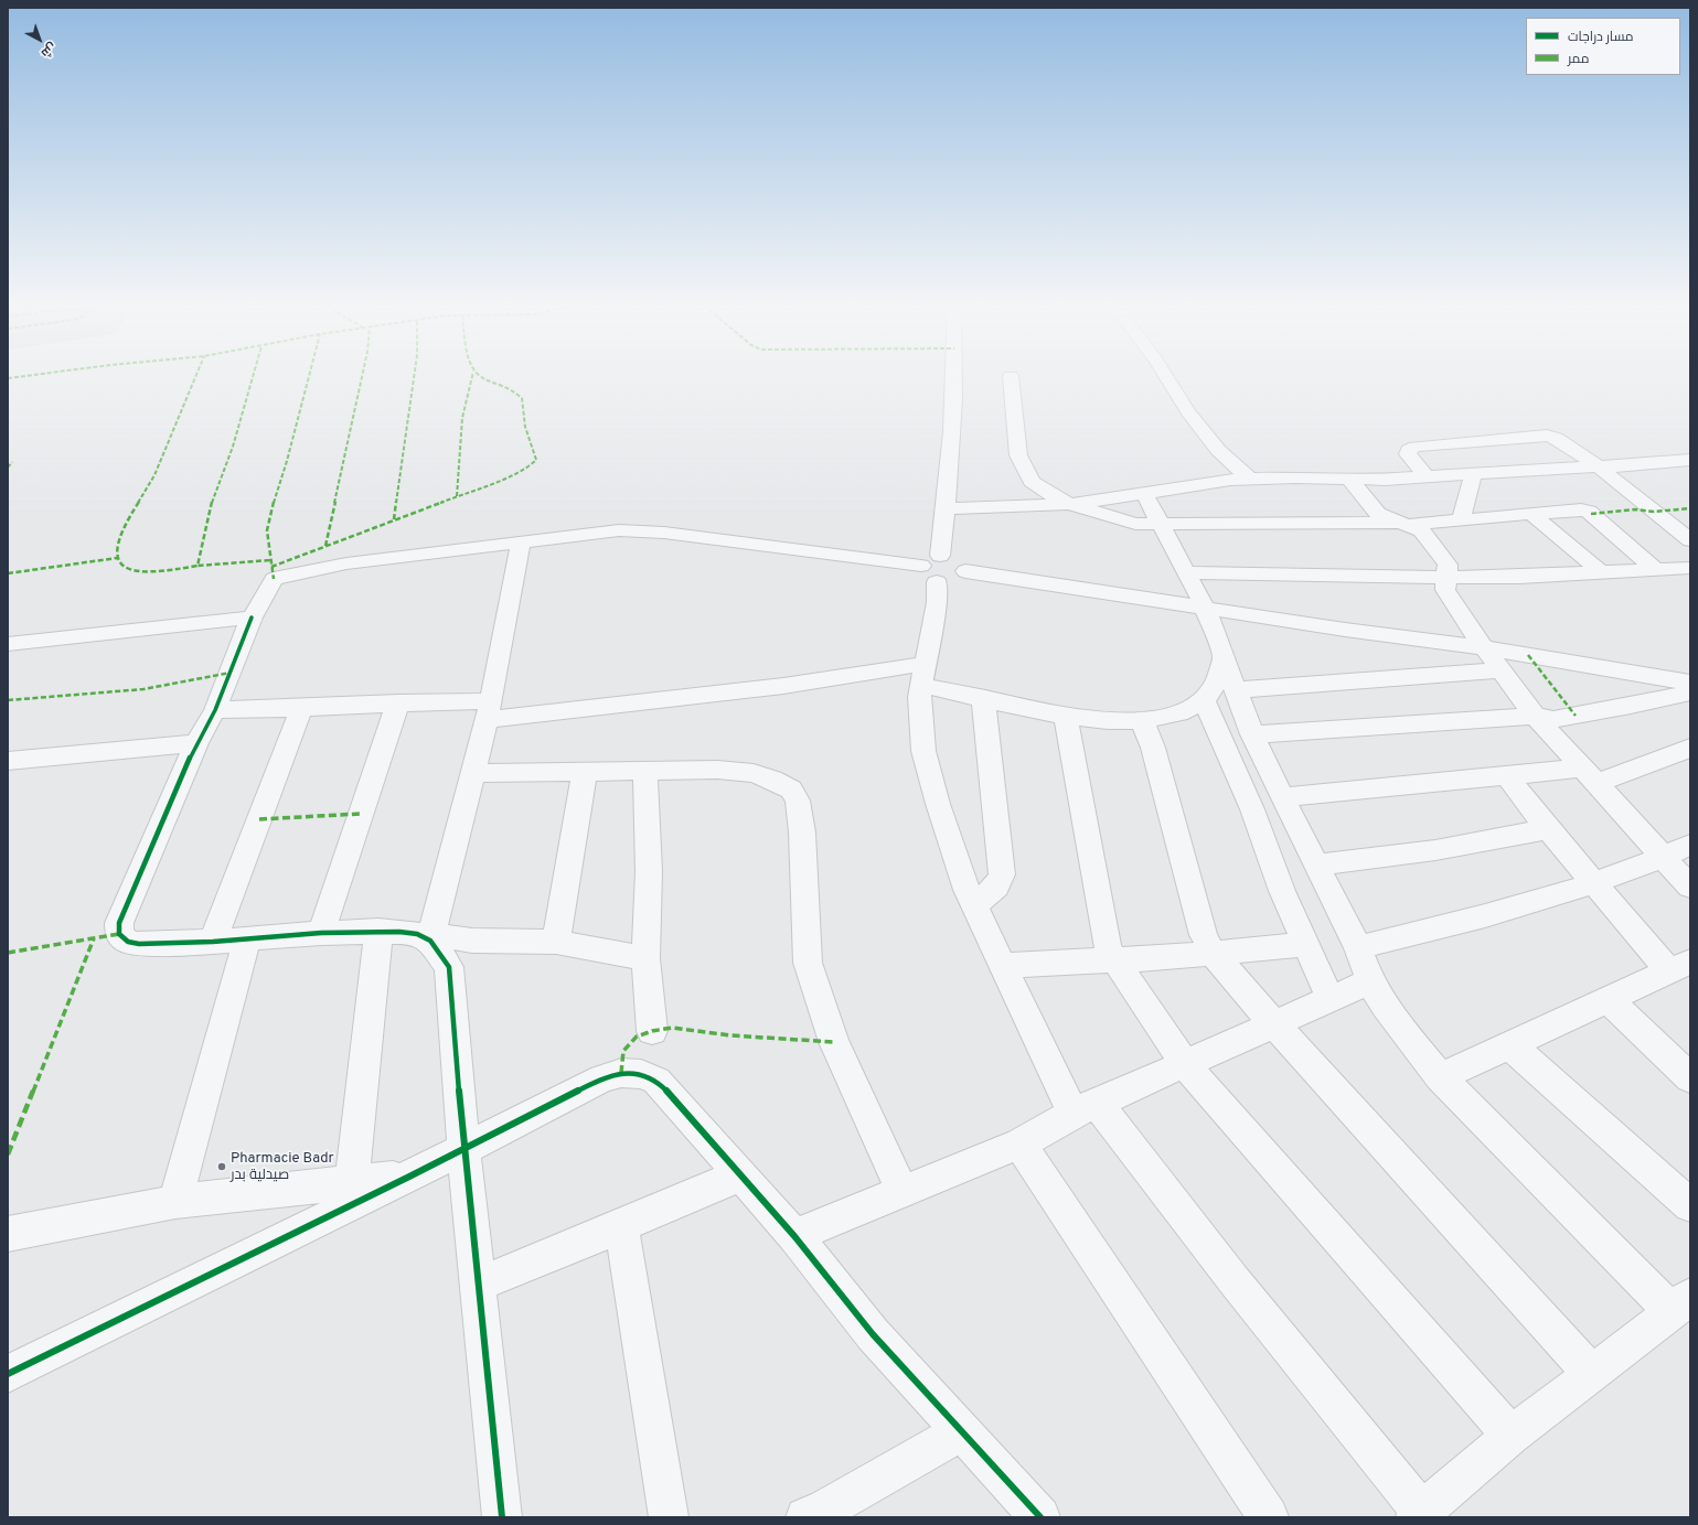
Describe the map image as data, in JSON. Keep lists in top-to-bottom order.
{
  "places": ["Pharmacie Badr صيدلية بدر"],
  "legend": ["مسار دراجات", "ممر"],
  "north": "bottom right"
}
